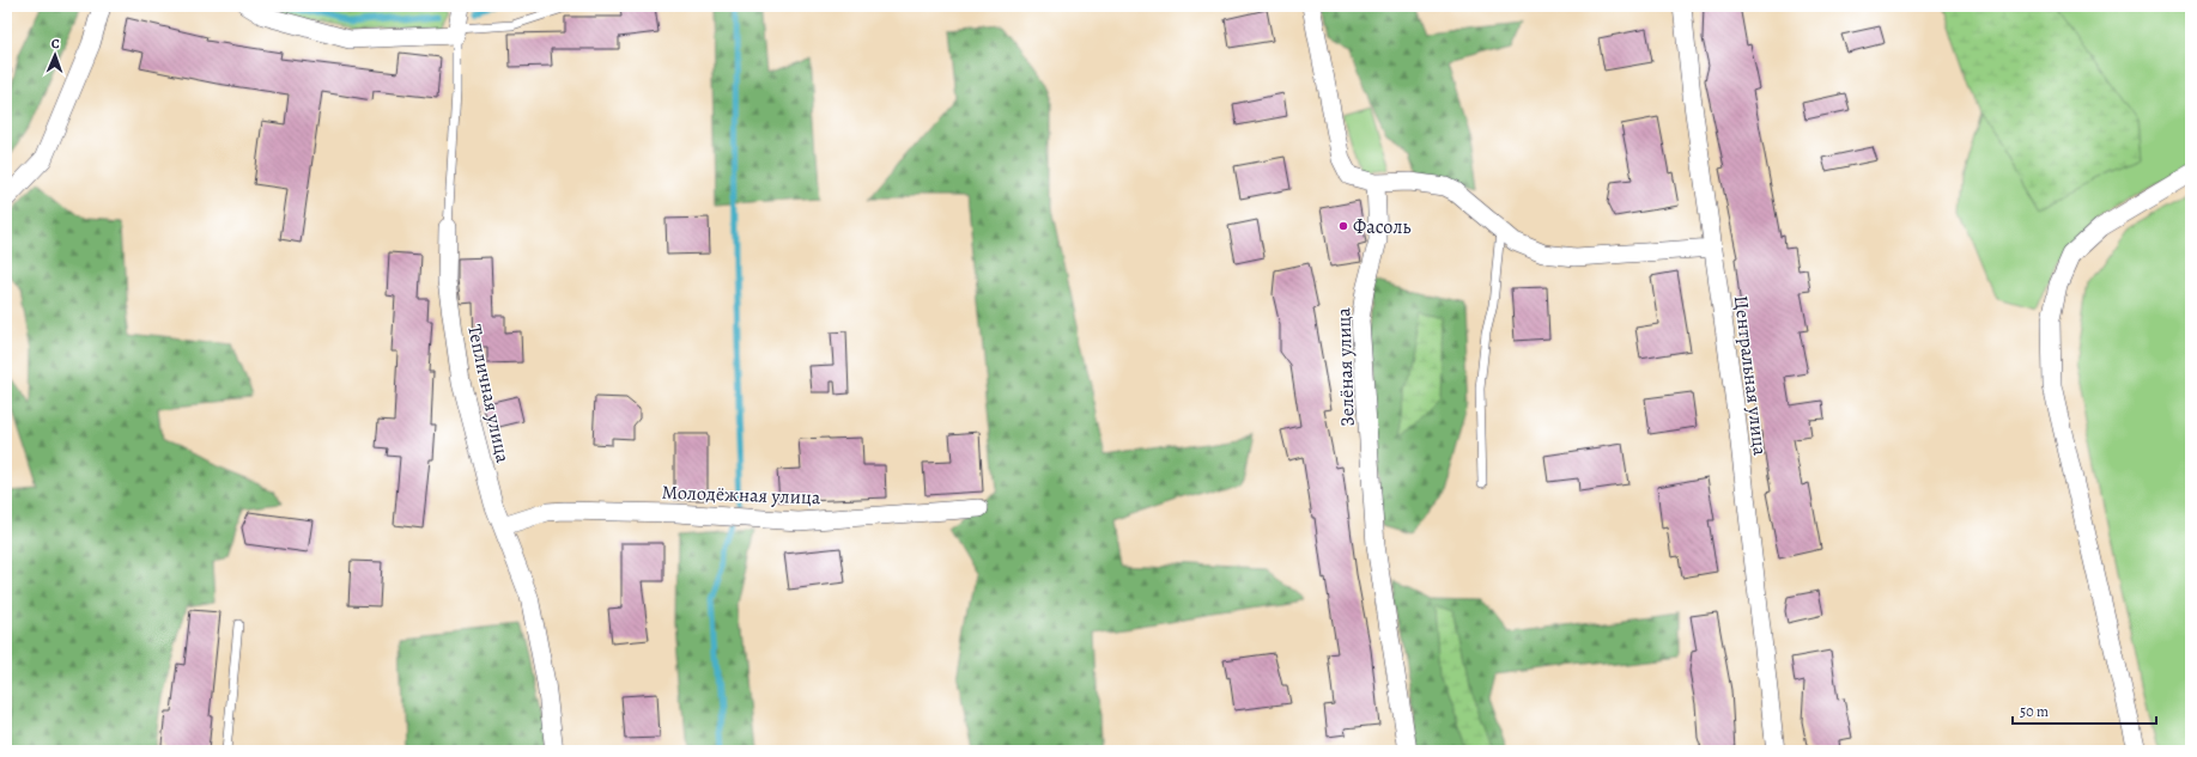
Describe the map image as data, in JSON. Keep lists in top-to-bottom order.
{
  "streets": {
    "street": [
      "Зелёная улица",
      "Центральная улица",
      "Тепличная улица",
      "Молодёжная улица"
    ]
  },
  "crossings": [
    ["Тепличная улица", "Молодёжная улица"]
  ],
  "places": ["Фасоль"],
  "scale_bar": "50 m",
  "north": "top"
}
